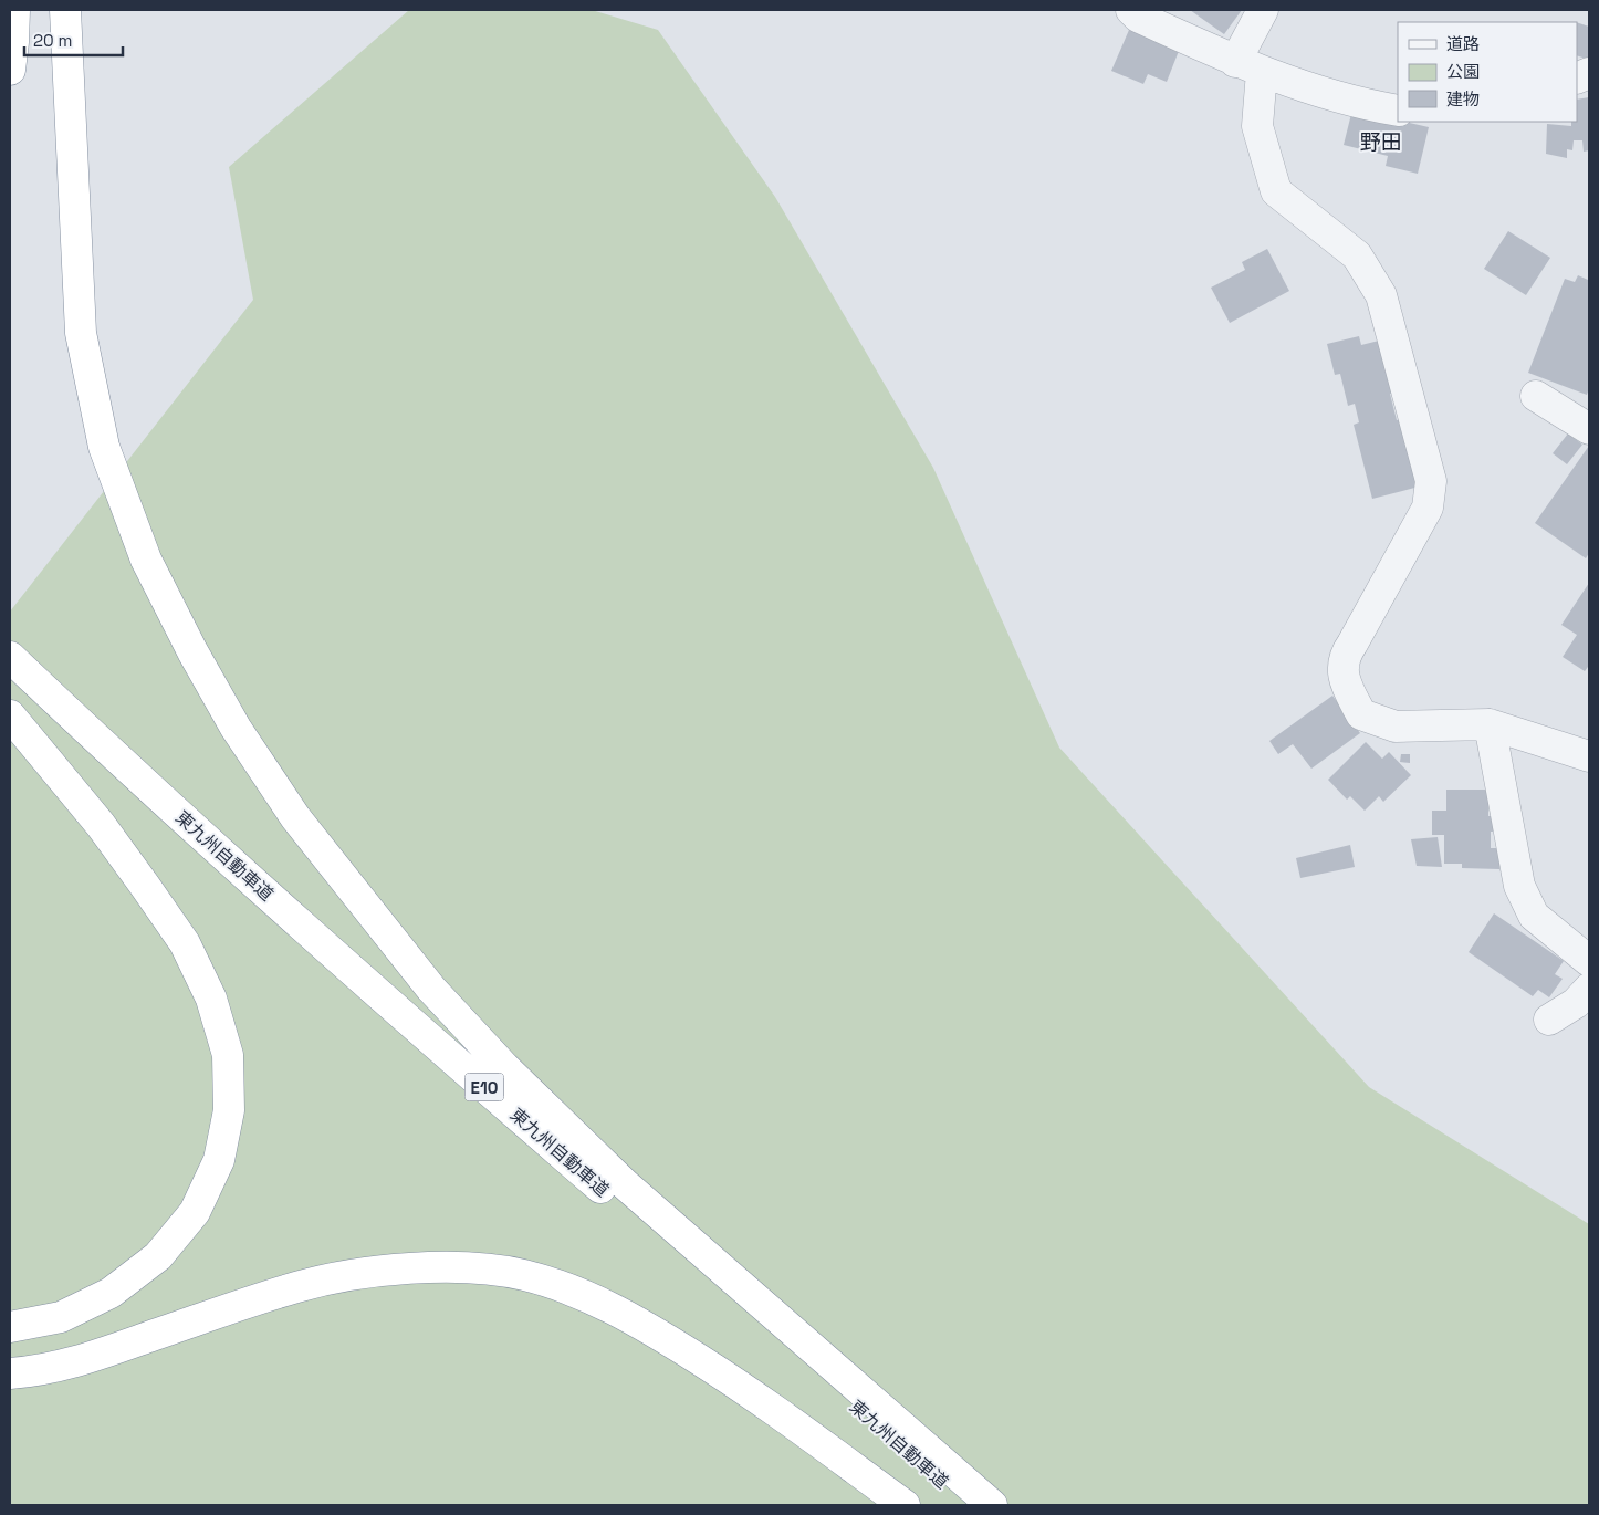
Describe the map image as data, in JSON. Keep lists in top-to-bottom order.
{
  "streets": {
    "highway": ["東九州自動車道", "E10"]
  },
  "districts": ["野田"],
  "legend": ["道路", "公園", "建物"],
  "scale_bar": "20 m"
}
